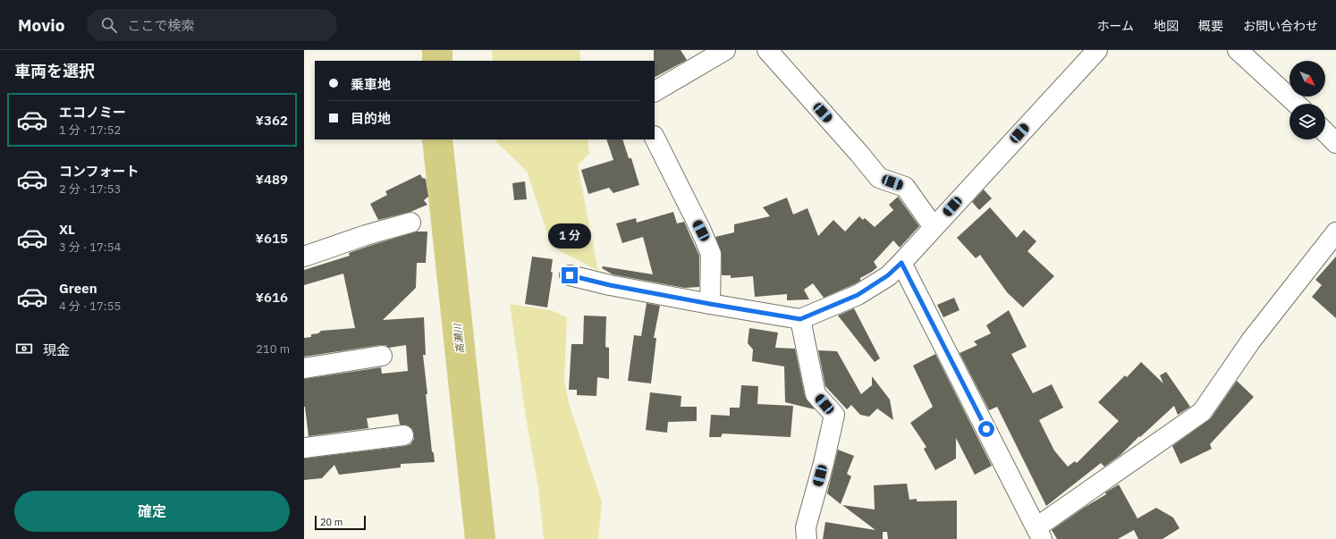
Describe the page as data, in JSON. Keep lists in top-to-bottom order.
{
  "water": ["高瀬川"],
  "scale_bar": "20 m",
  "north": "bottom right",
  "page": {
    "header": "Movio",
    "search": "ここで検索",
    "nav": [
      "ホーム",
      "地図",
      "概要",
      "お問い合わせ"
    ],
    "heading": "車両を選択",
    "banner": ["乗車地", "目的地"],
    "list": [
      {
        "name": "エコノミー",
        "note": "1 分 · 17:52",
        "value": "¥362"
      },
      {
        "name": "コンフォート",
        "note": "2 分 · 17:53",
        "value": "¥489"
      },
      {
        "name": "XL",
        "note": "3 分 · 17:54",
        "value": "¥615"
      },
      {
        "name": "Green",
        "note": "4 分 · 17:55",
        "value": "¥616"
      }
    ],
    "bubble": "1 分",
    "pay": ["現金", "210 m"],
    "buttons": "確定",
    "scale": "20 m"
  }
}
